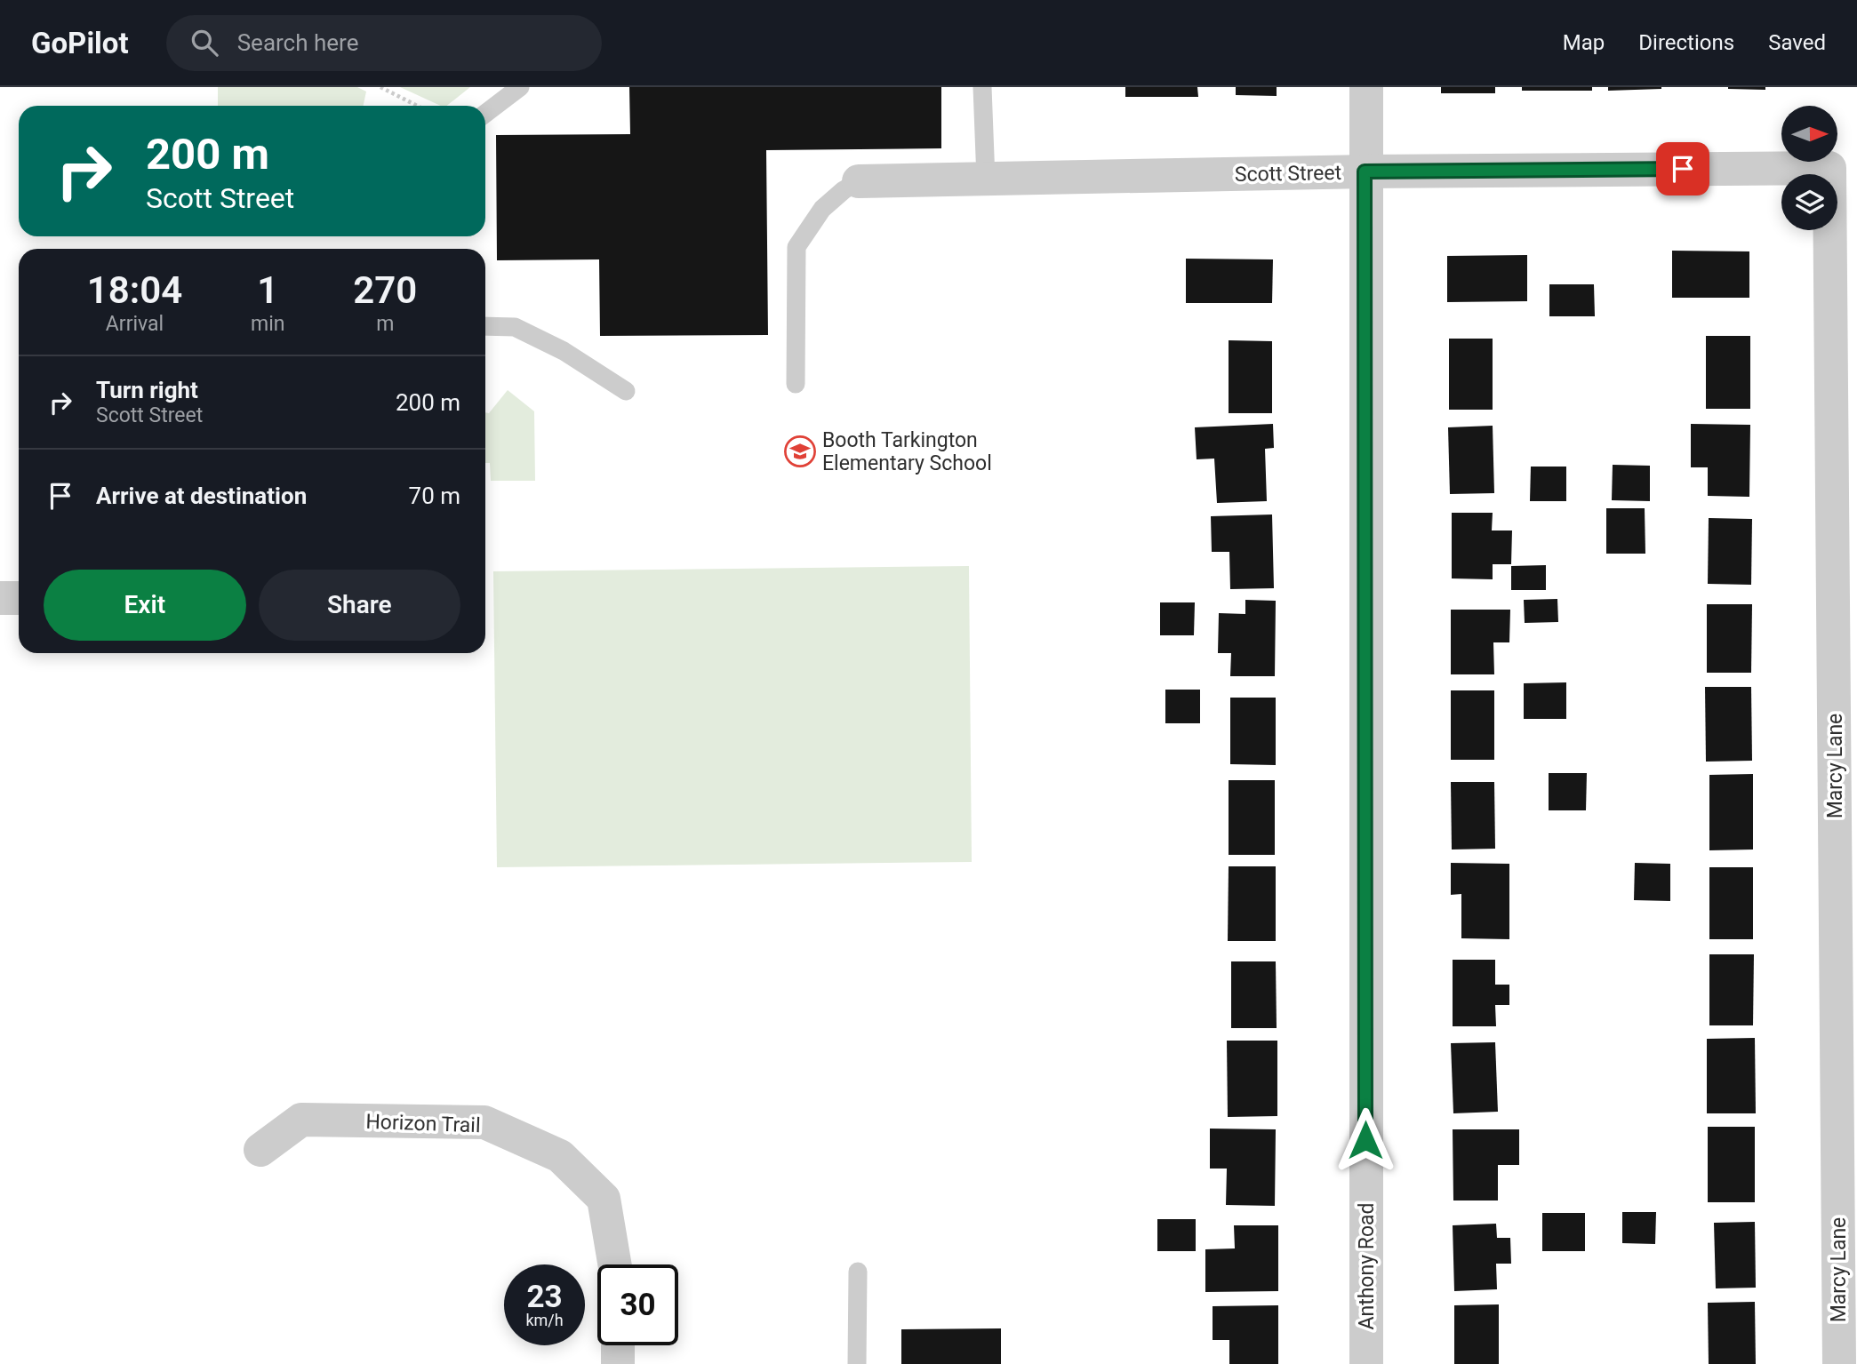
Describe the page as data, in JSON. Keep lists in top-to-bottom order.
{
  "streets": {
    "street": [
      "Scott Street",
      "Marcy Lane",
      "Horizon Trail",
      "Anthony Road"
    ]
  },
  "crossings": [
    ["Scott Street", "Marcy Lane"],
    ["Scott Street", "Anthony Road"]
  ],
  "places": {
    "school or university": ["Booth Tarkington Elementary School"]
  },
  "north": "right",
  "page": {
    "header": "GoPilot",
    "search": "Search here",
    "nav": ["Map", "Directions", "Saved"],
    "turn": ["200 m", "Scott Street"],
    "eta": [
      "18:04",
      "Arrival",
      "1",
      "min",
      "270",
      "m"
    ],
    "list": [
      {
        "name": "Turn right",
        "note": "Scott Street",
        "value": "200 m"
      },
      {
        "name": "Arrive at destination",
        "value": "70 m"
      }
    ],
    "buttons": ["Exit", "Share"],
    "speed": "23 km/h",
    "limit": "30"
  }
}
